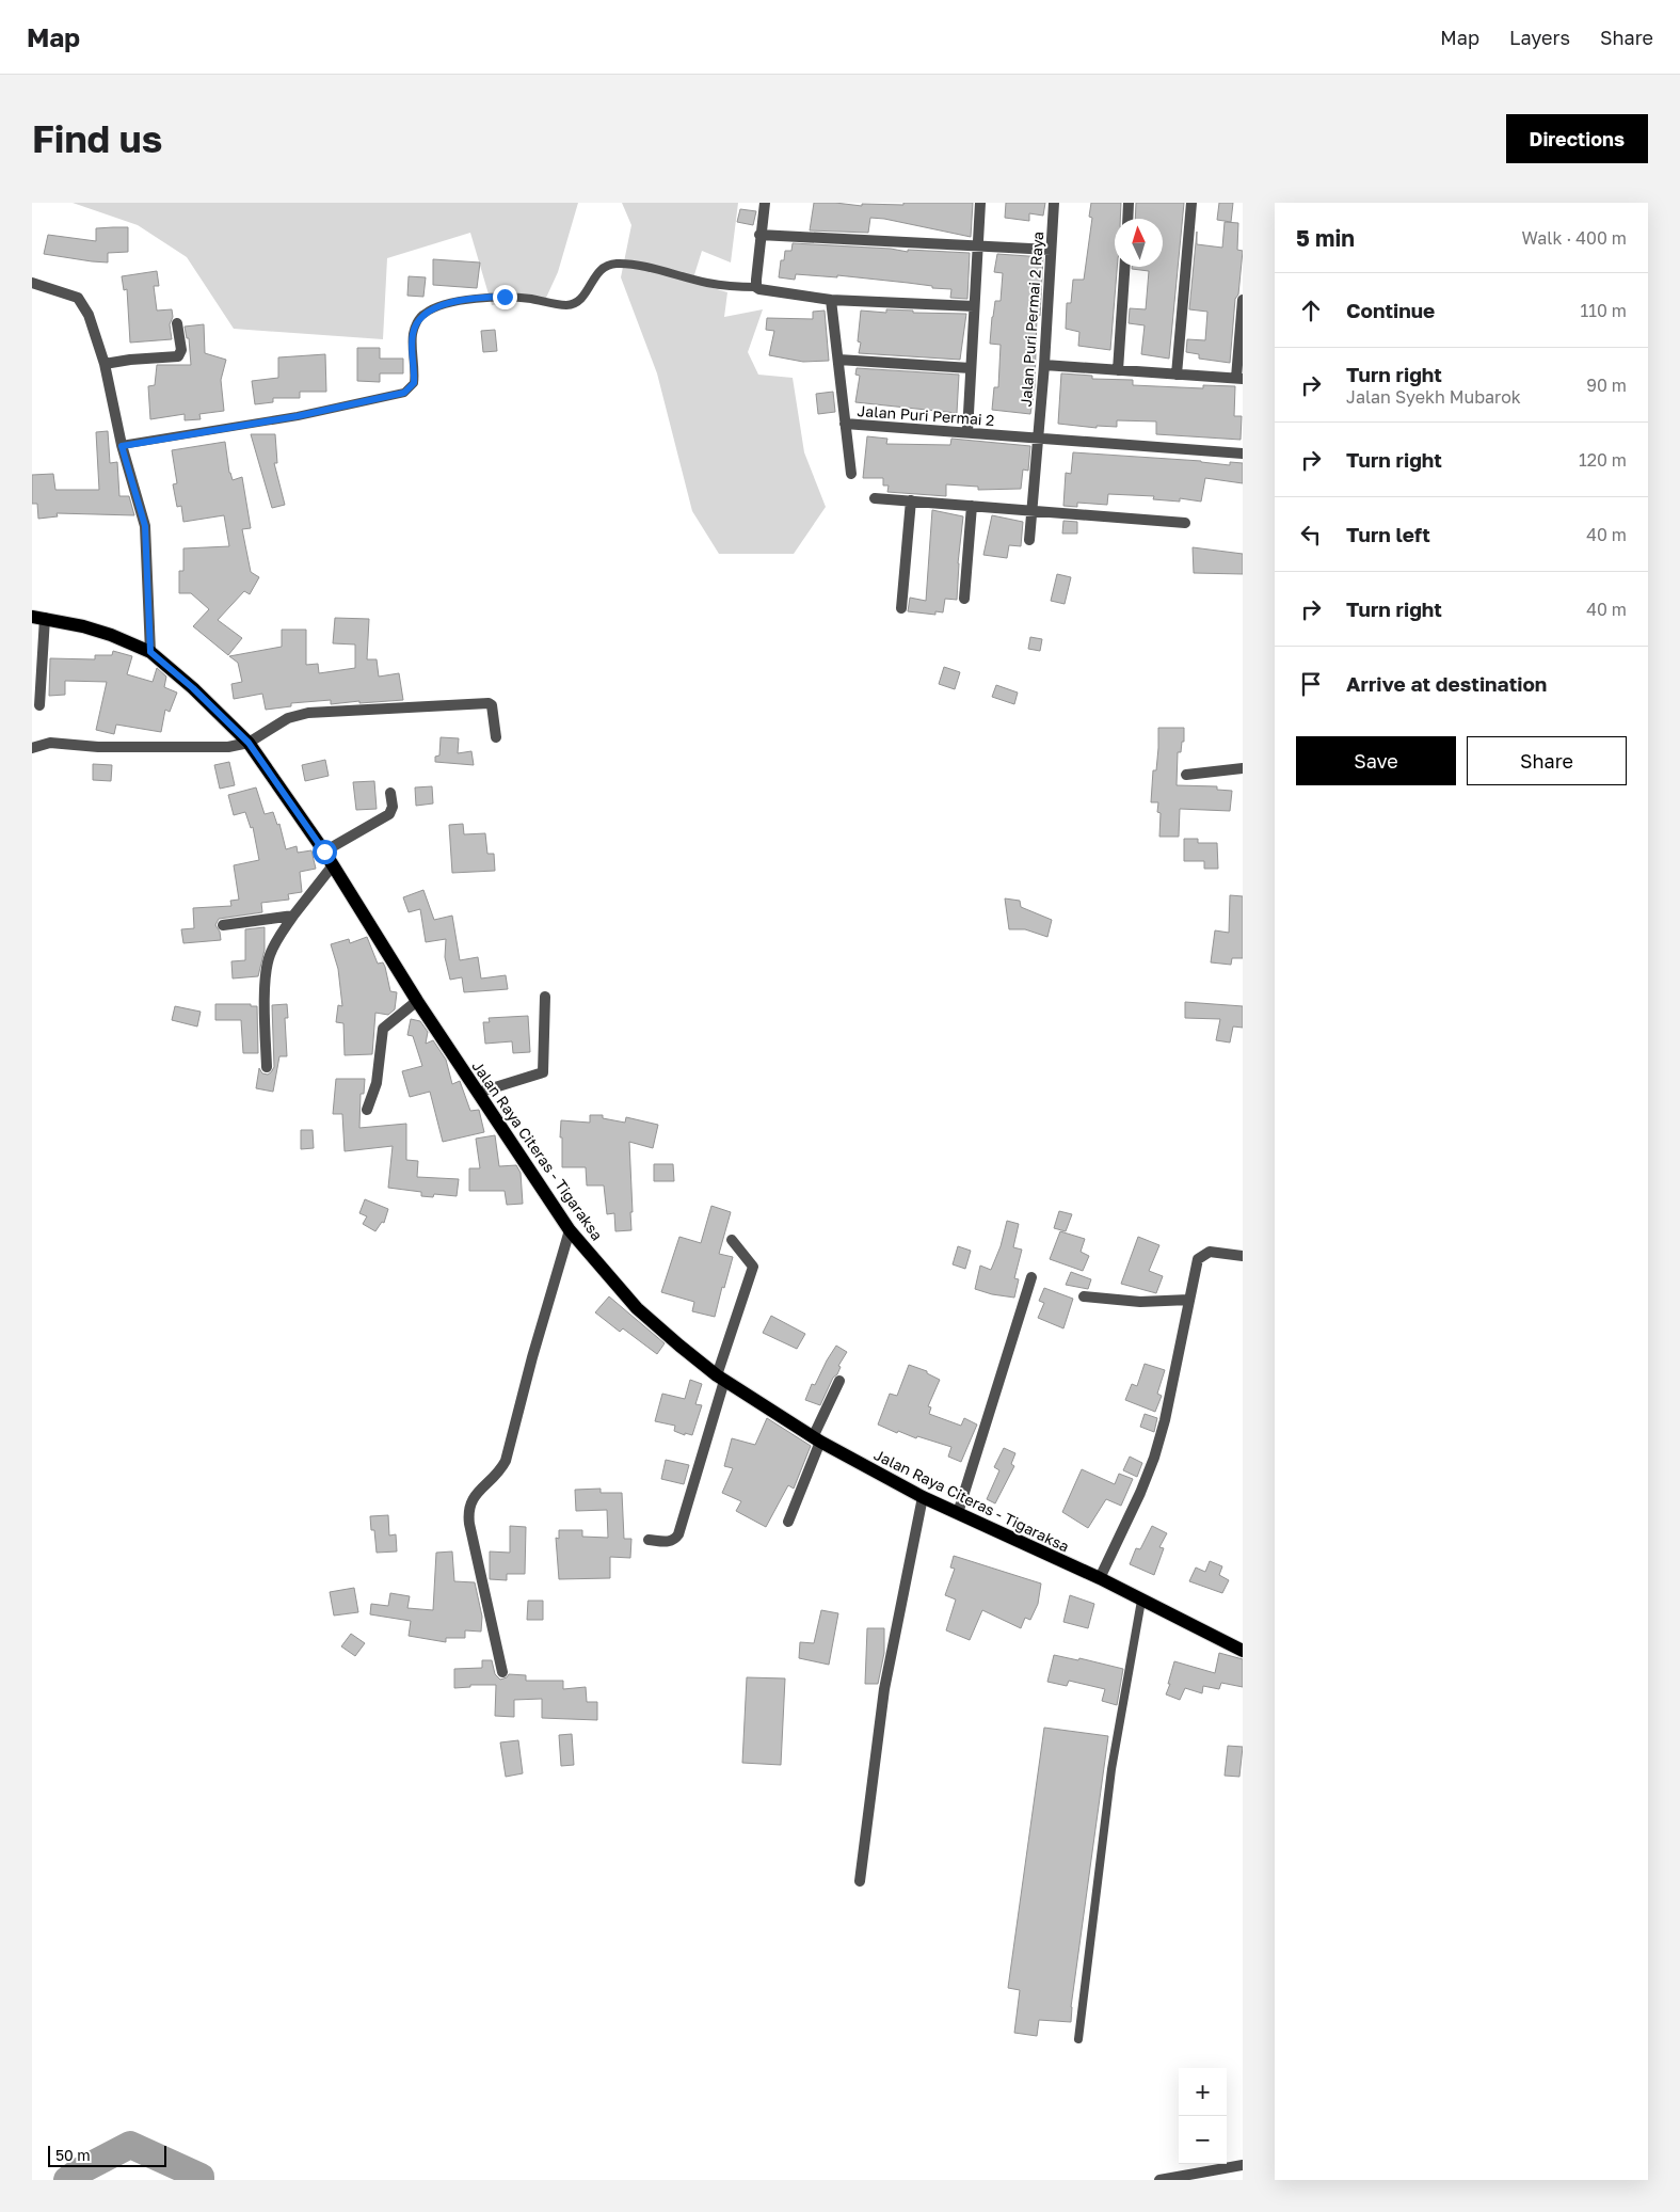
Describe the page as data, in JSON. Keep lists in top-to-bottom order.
{
  "streets": {
    "main road": ["Jalan Raya Citeras - Tigaraksa"],
    "street": ["Jalan Puri Permai 2 Raya", "Jalan Puri Permai 2"]
  },
  "crossings": [
    ["Jalan Puri Permai 2 Raya", "Jalan Puri Permai 2"]
  ],
  "scale_bar": "50 m",
  "north": "top",
  "page": {
    "header": "Map",
    "nav": ["Map", "Layers", "Share"],
    "buttons": [
      "Directions",
      ["Save", "Share"]
    ],
    "title": "Find us",
    "heading": ["5 min", "Walk · 400 m"],
    "list": [
      ["Continue", "110 m"],
      ["Turn right", "Jalan Syekh Mubarok", "90 m"],
      ["Turn right", "120 m"],
      ["Turn left", "40 m"],
      ["Turn right", "40 m"],
      "Arrive at destination"
    ],
    "map_buttons": ["+", "−"],
    "scale": "50 m"
  }
}
